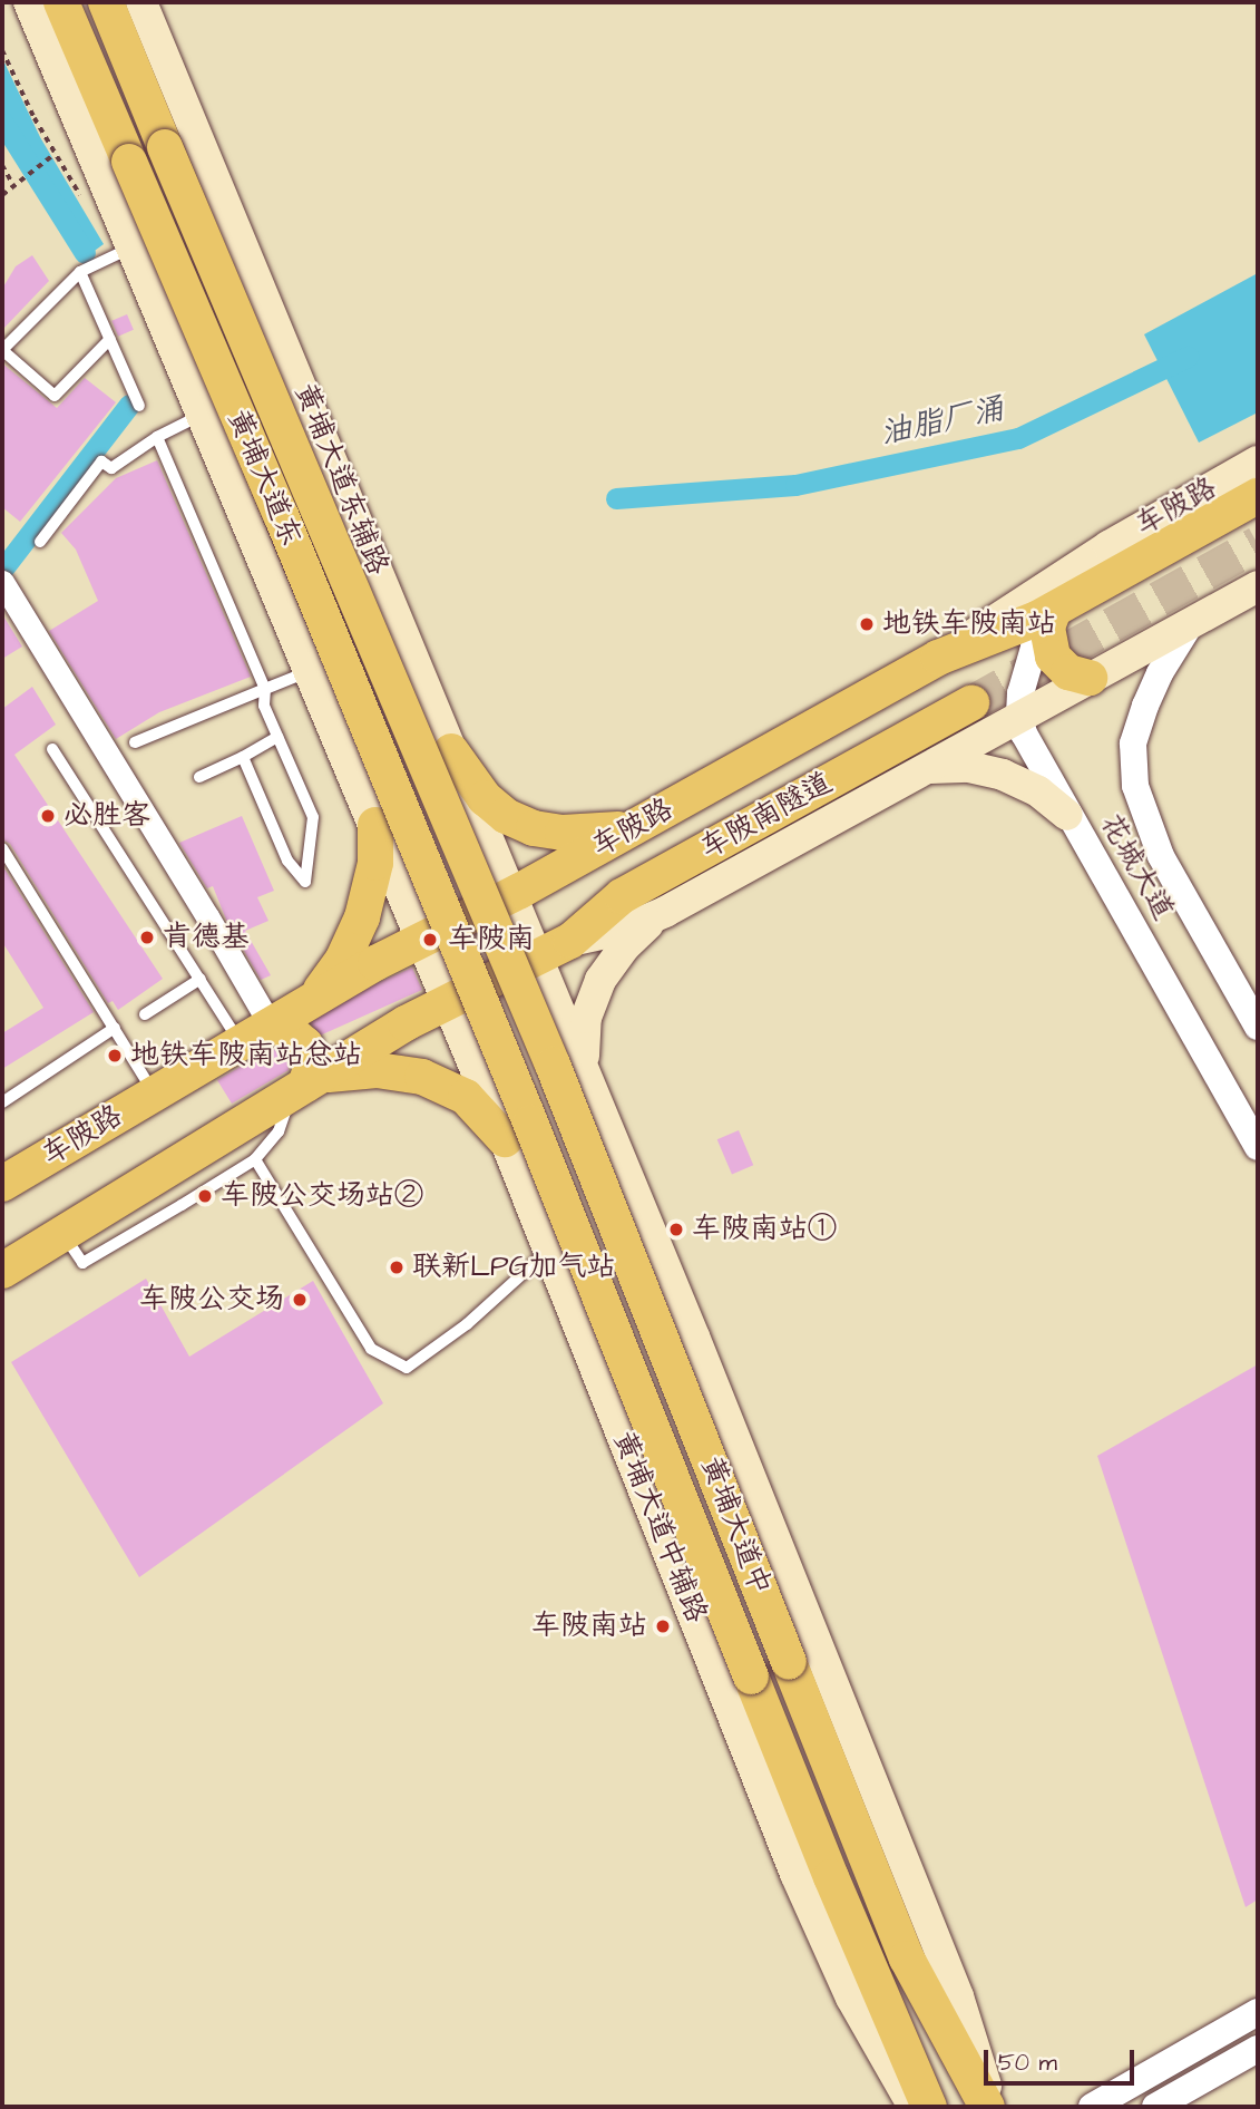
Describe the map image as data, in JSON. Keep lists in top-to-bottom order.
{
  "streets": {
    "main road": [
      "黄埔大道东",
      "黄埔大道东辅路",
      "车陂路",
      "车陂南隧道",
      "黄埔大道中",
      "黄埔大道中辅路"
    ],
    "street": ["花城大道"]
  },
  "crossings": [
    ["黄埔大道东", "黄埔大道中"],
    ["黄埔大道东辅路", "车陂路"],
    ["车陂路", "黄埔大道中辅路"]
  ],
  "water": ["油脂厂涌"],
  "places": [
    "地铁车陂南站",
    "必胜客",
    "肯德基",
    "车陂南",
    "地铁车陂南站总站",
    "车陂公交场站②",
    "车陂南站①",
    "联新LPG加气站",
    "车陂公交场",
    "车陂南站"
  ],
  "scale_bar": "50 m"
}
